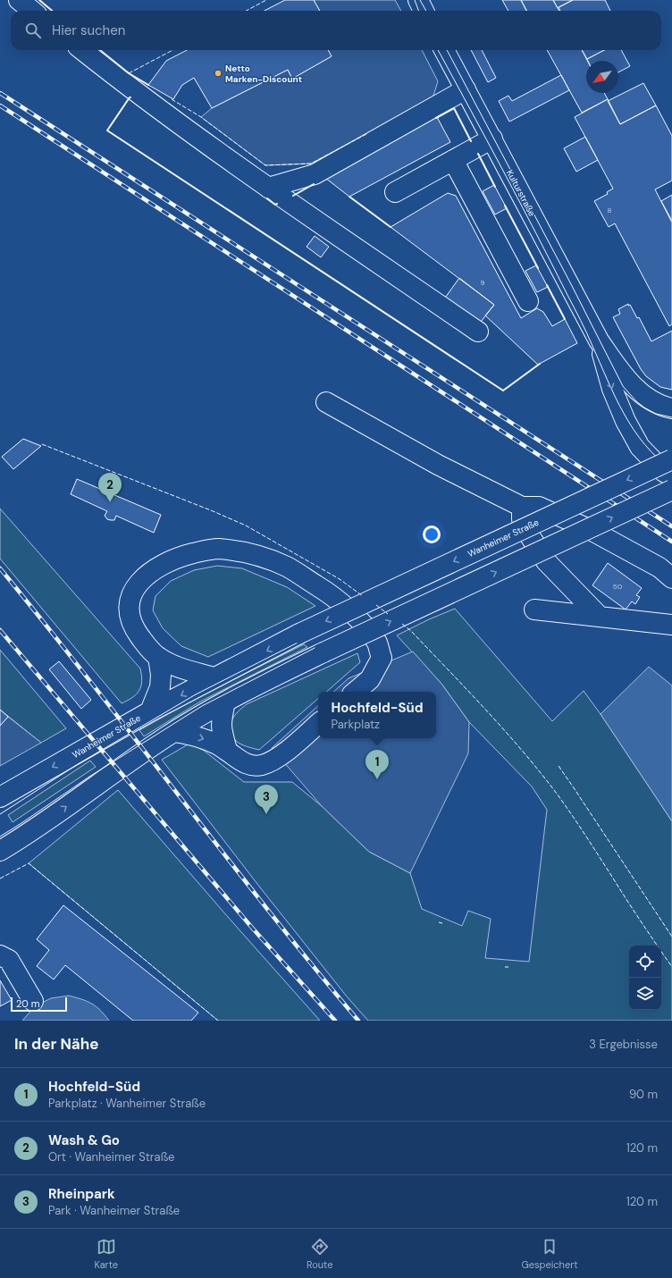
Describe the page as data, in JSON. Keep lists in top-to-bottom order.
{
  "streets": {
    "street": ["Kulturstraße", "Wanheimer Straße"]
  },
  "places": ["Netto Marken-Discount"],
  "house_numbers": ["8", "9", "50"],
  "scale_bar": "20 m",
  "north": "bottom left",
  "page": {
    "search": "Hier suchen",
    "pins": ["2", "1", "3"],
    "popup": ["Hochfeld-Süd", "Parkplatz"],
    "scale": "20 m",
    "heading": ["In der Nähe", "3 Ergebnisse"],
    "list": [
      {
        "mark": "1",
        "name": "Hochfeld-Süd",
        "note": "Parkplatz · Wanheimer Straße",
        "value": "90 m"
      },
      {
        "mark": "2",
        "name": "Wash & Go",
        "note": "Ort · Wanheimer Straße",
        "value": "120 m"
      },
      {
        "mark": "3",
        "name": "Rheinpark",
        "note": "Park · Wanheimer Straße",
        "value": "120 m"
      }
    ],
    "nav": ["Karte", "Route", "Gespeichert"]
  }
}
